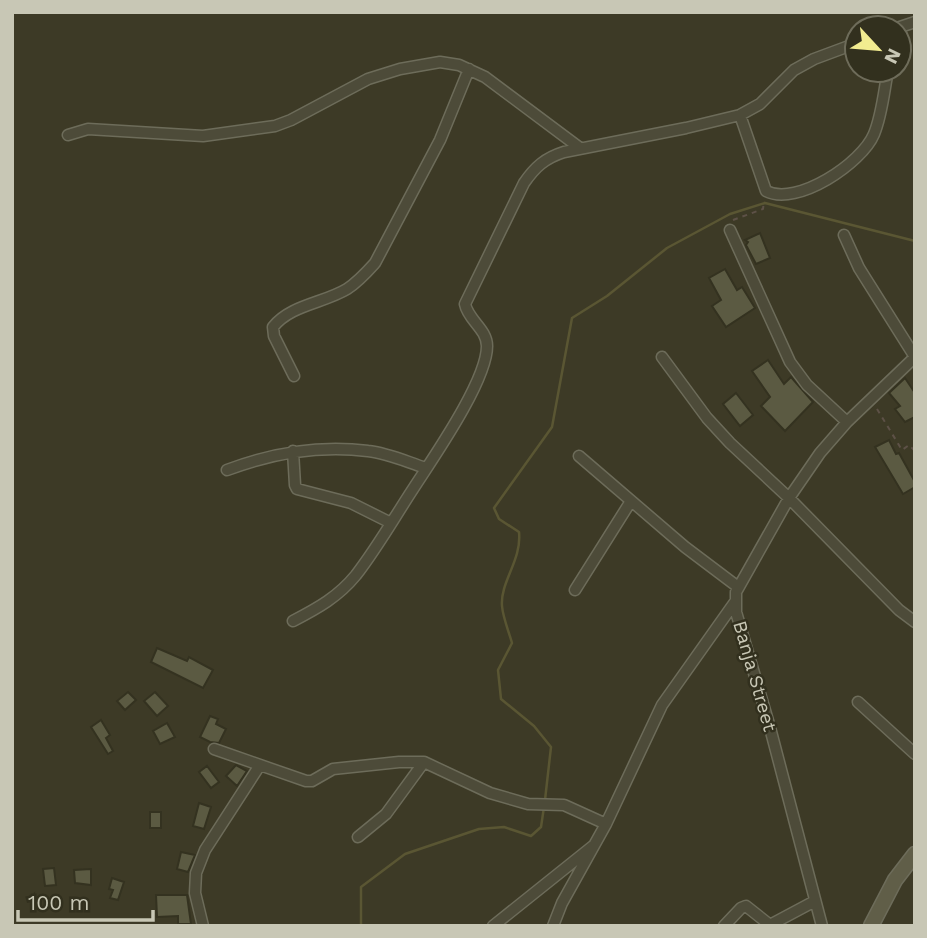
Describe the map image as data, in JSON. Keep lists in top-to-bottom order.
{
  "streets": {
    "street": ["Banja Street"]
  },
  "scale_bar": "100 m",
  "north": "bottom right"
}
